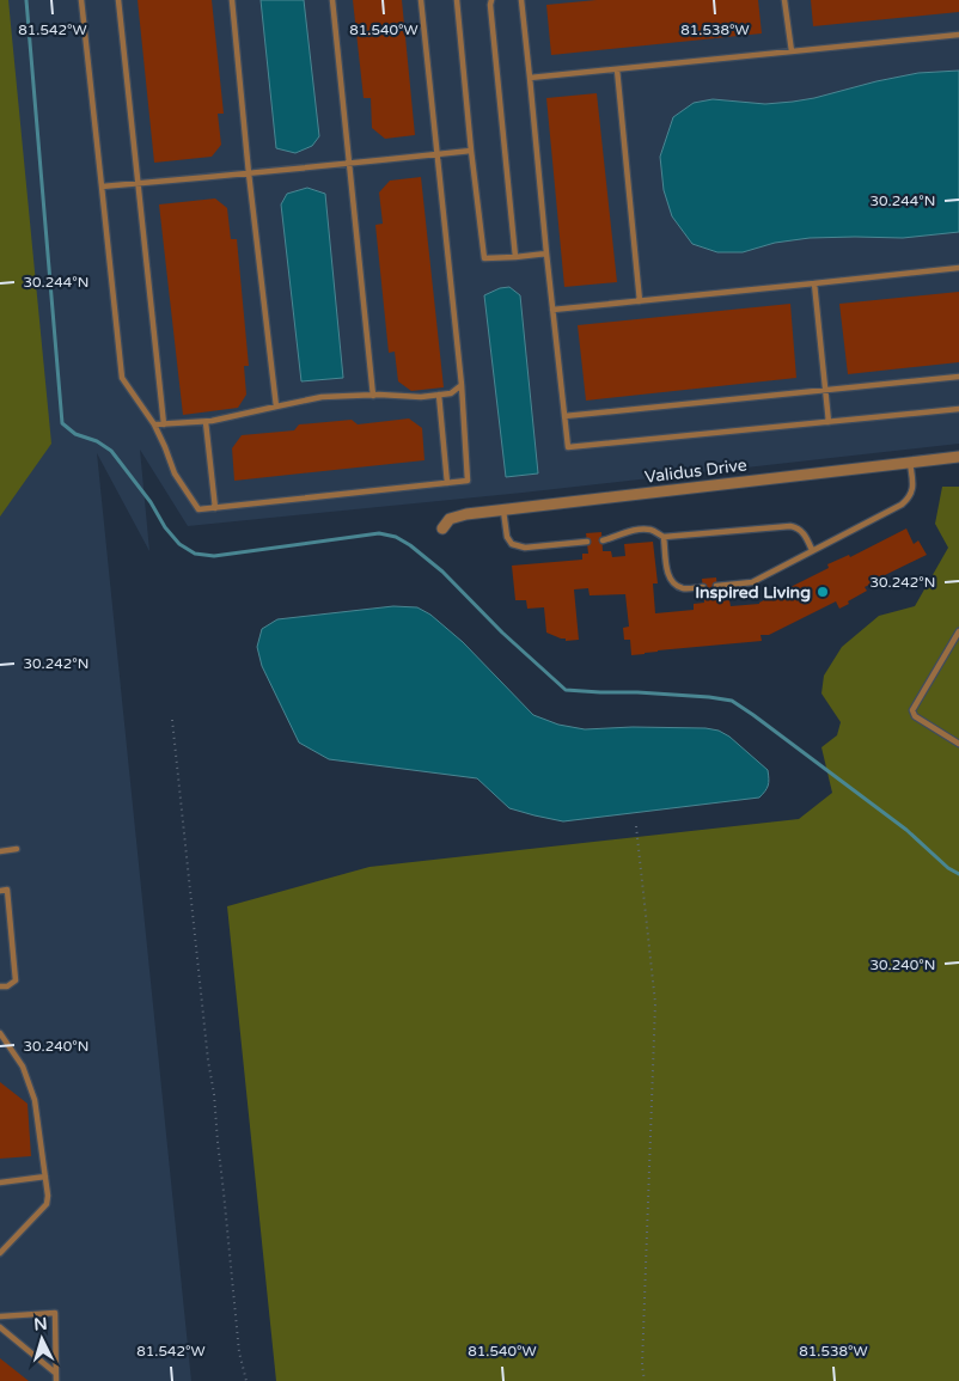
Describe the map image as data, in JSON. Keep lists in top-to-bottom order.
{
  "streets": {
    "street": ["Validus Drive"]
  },
  "places": ["Inspired Living"],
  "north": "top",
  "coordinates": [
    "81.542°W",
    "81.540°W",
    "81.538°W",
    "30.244°N",
    "30.242°N",
    "30.240°N"
  ]
}
